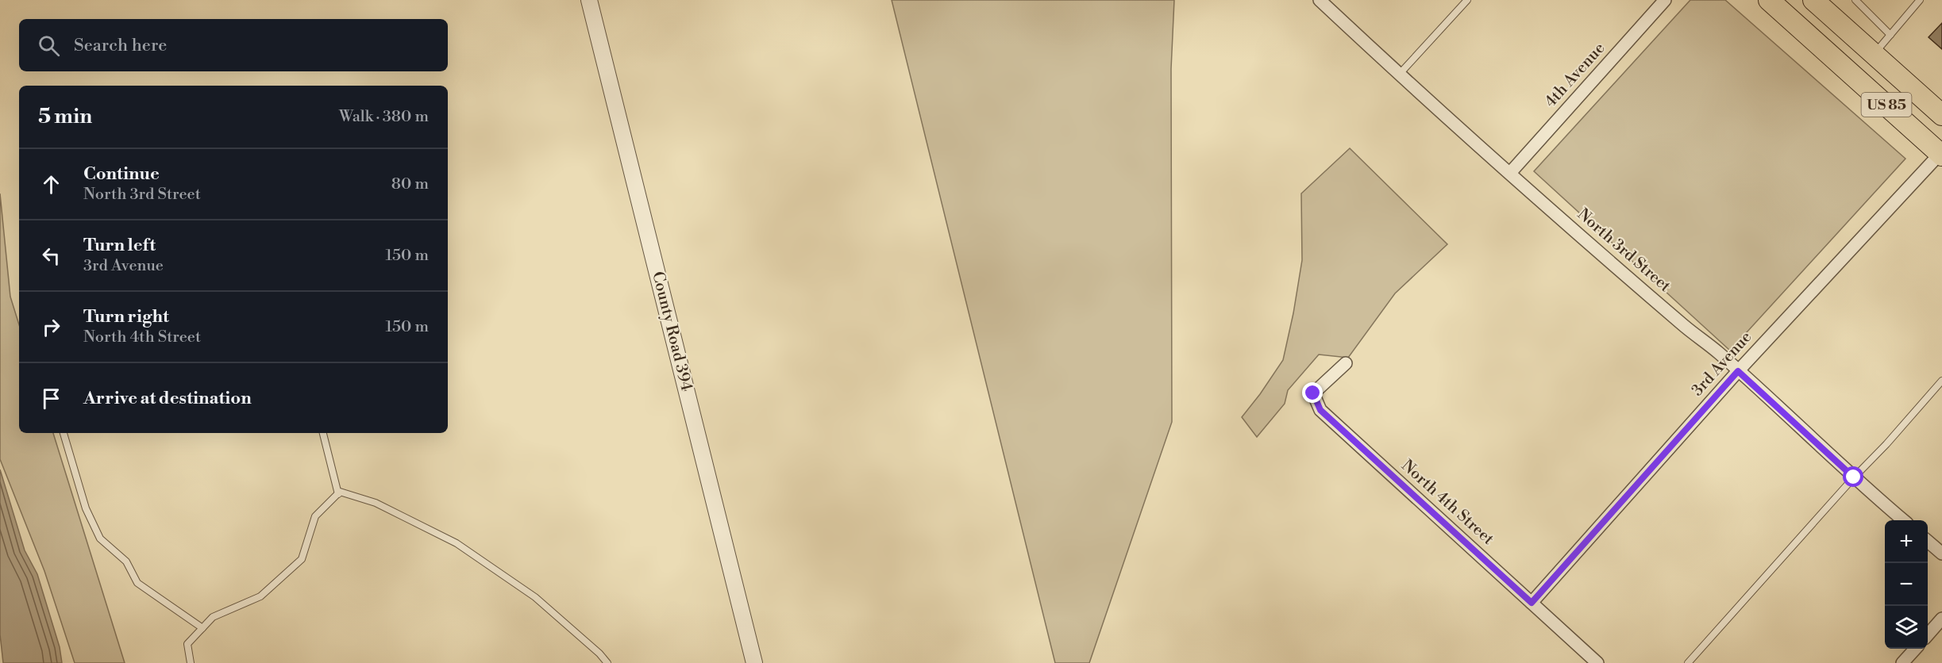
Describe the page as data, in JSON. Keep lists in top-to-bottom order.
{
  "streets": {
    "highway": ["US 85"],
    "street": [
      "4th Avenue",
      "North 3rd Street",
      "County Road 394",
      "3rd Avenue",
      "North 4th Street"
    ]
  },
  "crossings": [
    ["4th Avenue", "North 3rd Street"],
    ["US 85", "3rd Avenue"],
    ["North 3rd Street", "3rd Avenue"],
    ["3rd Avenue", "North 4th Street"]
  ],
  "page": {
    "search": "Search here",
    "heading": ["5 min", "Walk · 380 m"],
    "list": [
      ["Continue", "North 3rd Street", "80 m"],
      ["Turn left", "3rd Avenue", "150 m"],
      ["Turn right", "North 4th Street", "150 m"],
      "Arrive at destination"
    ],
    "map_buttons": ["+", "−"]
  }
}
